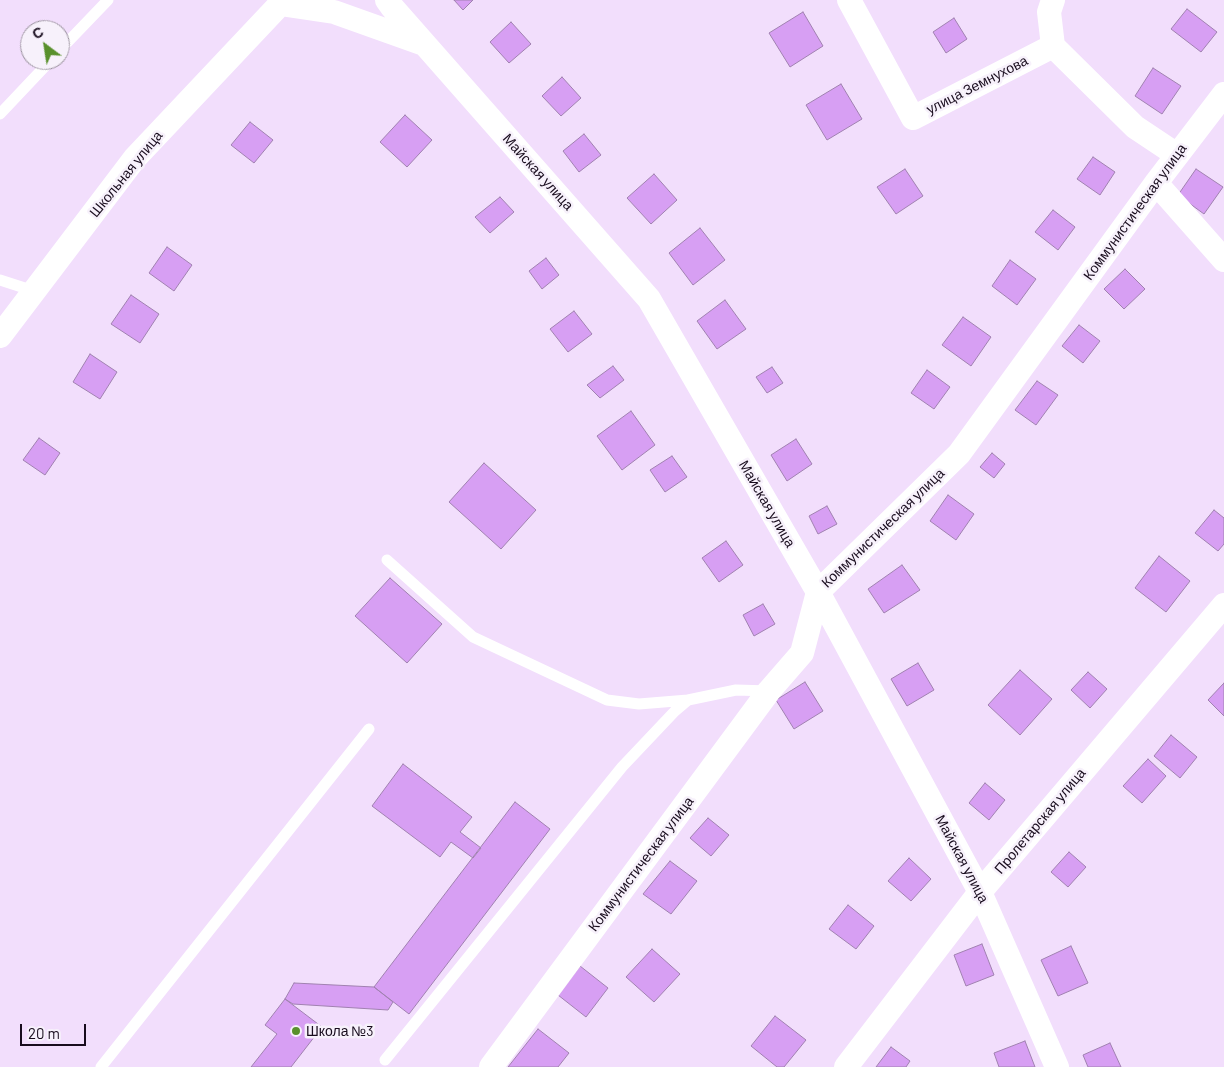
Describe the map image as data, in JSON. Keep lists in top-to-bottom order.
{
  "streets": {
    "street": [
      "улица Земнухова",
      "Майская улица",
      "Школьная улица",
      "Коммунистическая улица",
      "Пролетарская улица"
    ]
  },
  "crossings": [
    ["Майская улица", "Коммунистическая улица"],
    ["Майская улица", "Пролетарская улица"]
  ],
  "places": ["Школа №3"],
  "scale_bar": "20 m",
  "north": "top left"
}
